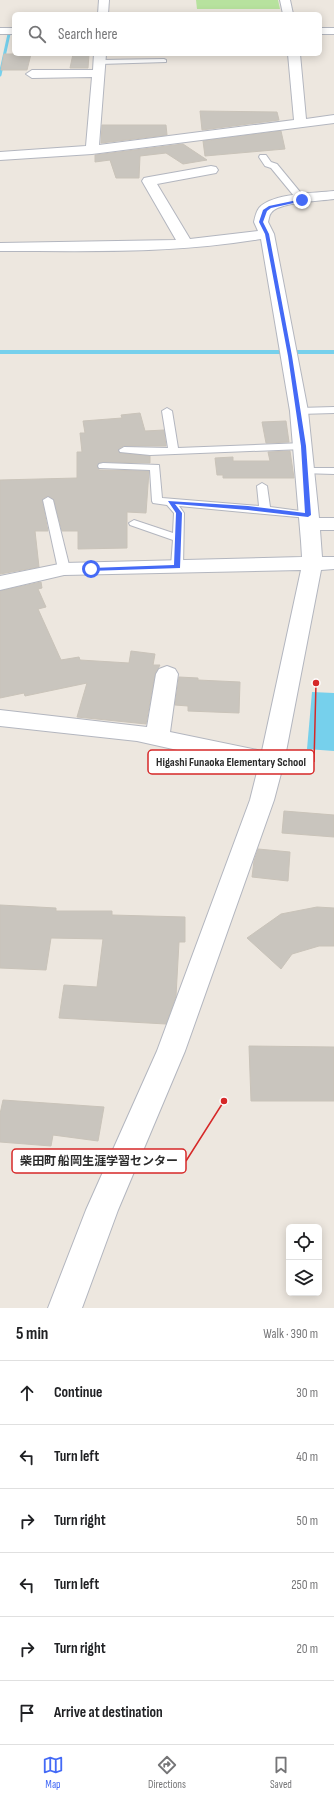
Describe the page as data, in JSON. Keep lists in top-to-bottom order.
{
  "places": ["Higashi Funaoka Elementary School", "柴田町 船岡生涯学習センター"],
  "page": {
    "search": "Search here",
    "heading": ["5 min", "Walk · 390 m"],
    "list": [
      ["Continue", "30 m"],
      ["Turn left", "40 m"],
      ["Turn right", "50 m"],
      ["Turn left", "250 m"],
      ["Turn right", "20 m"],
      "Arrive at destination"
    ],
    "nav": ["Map", "Directions", "Saved"]
  }
}
